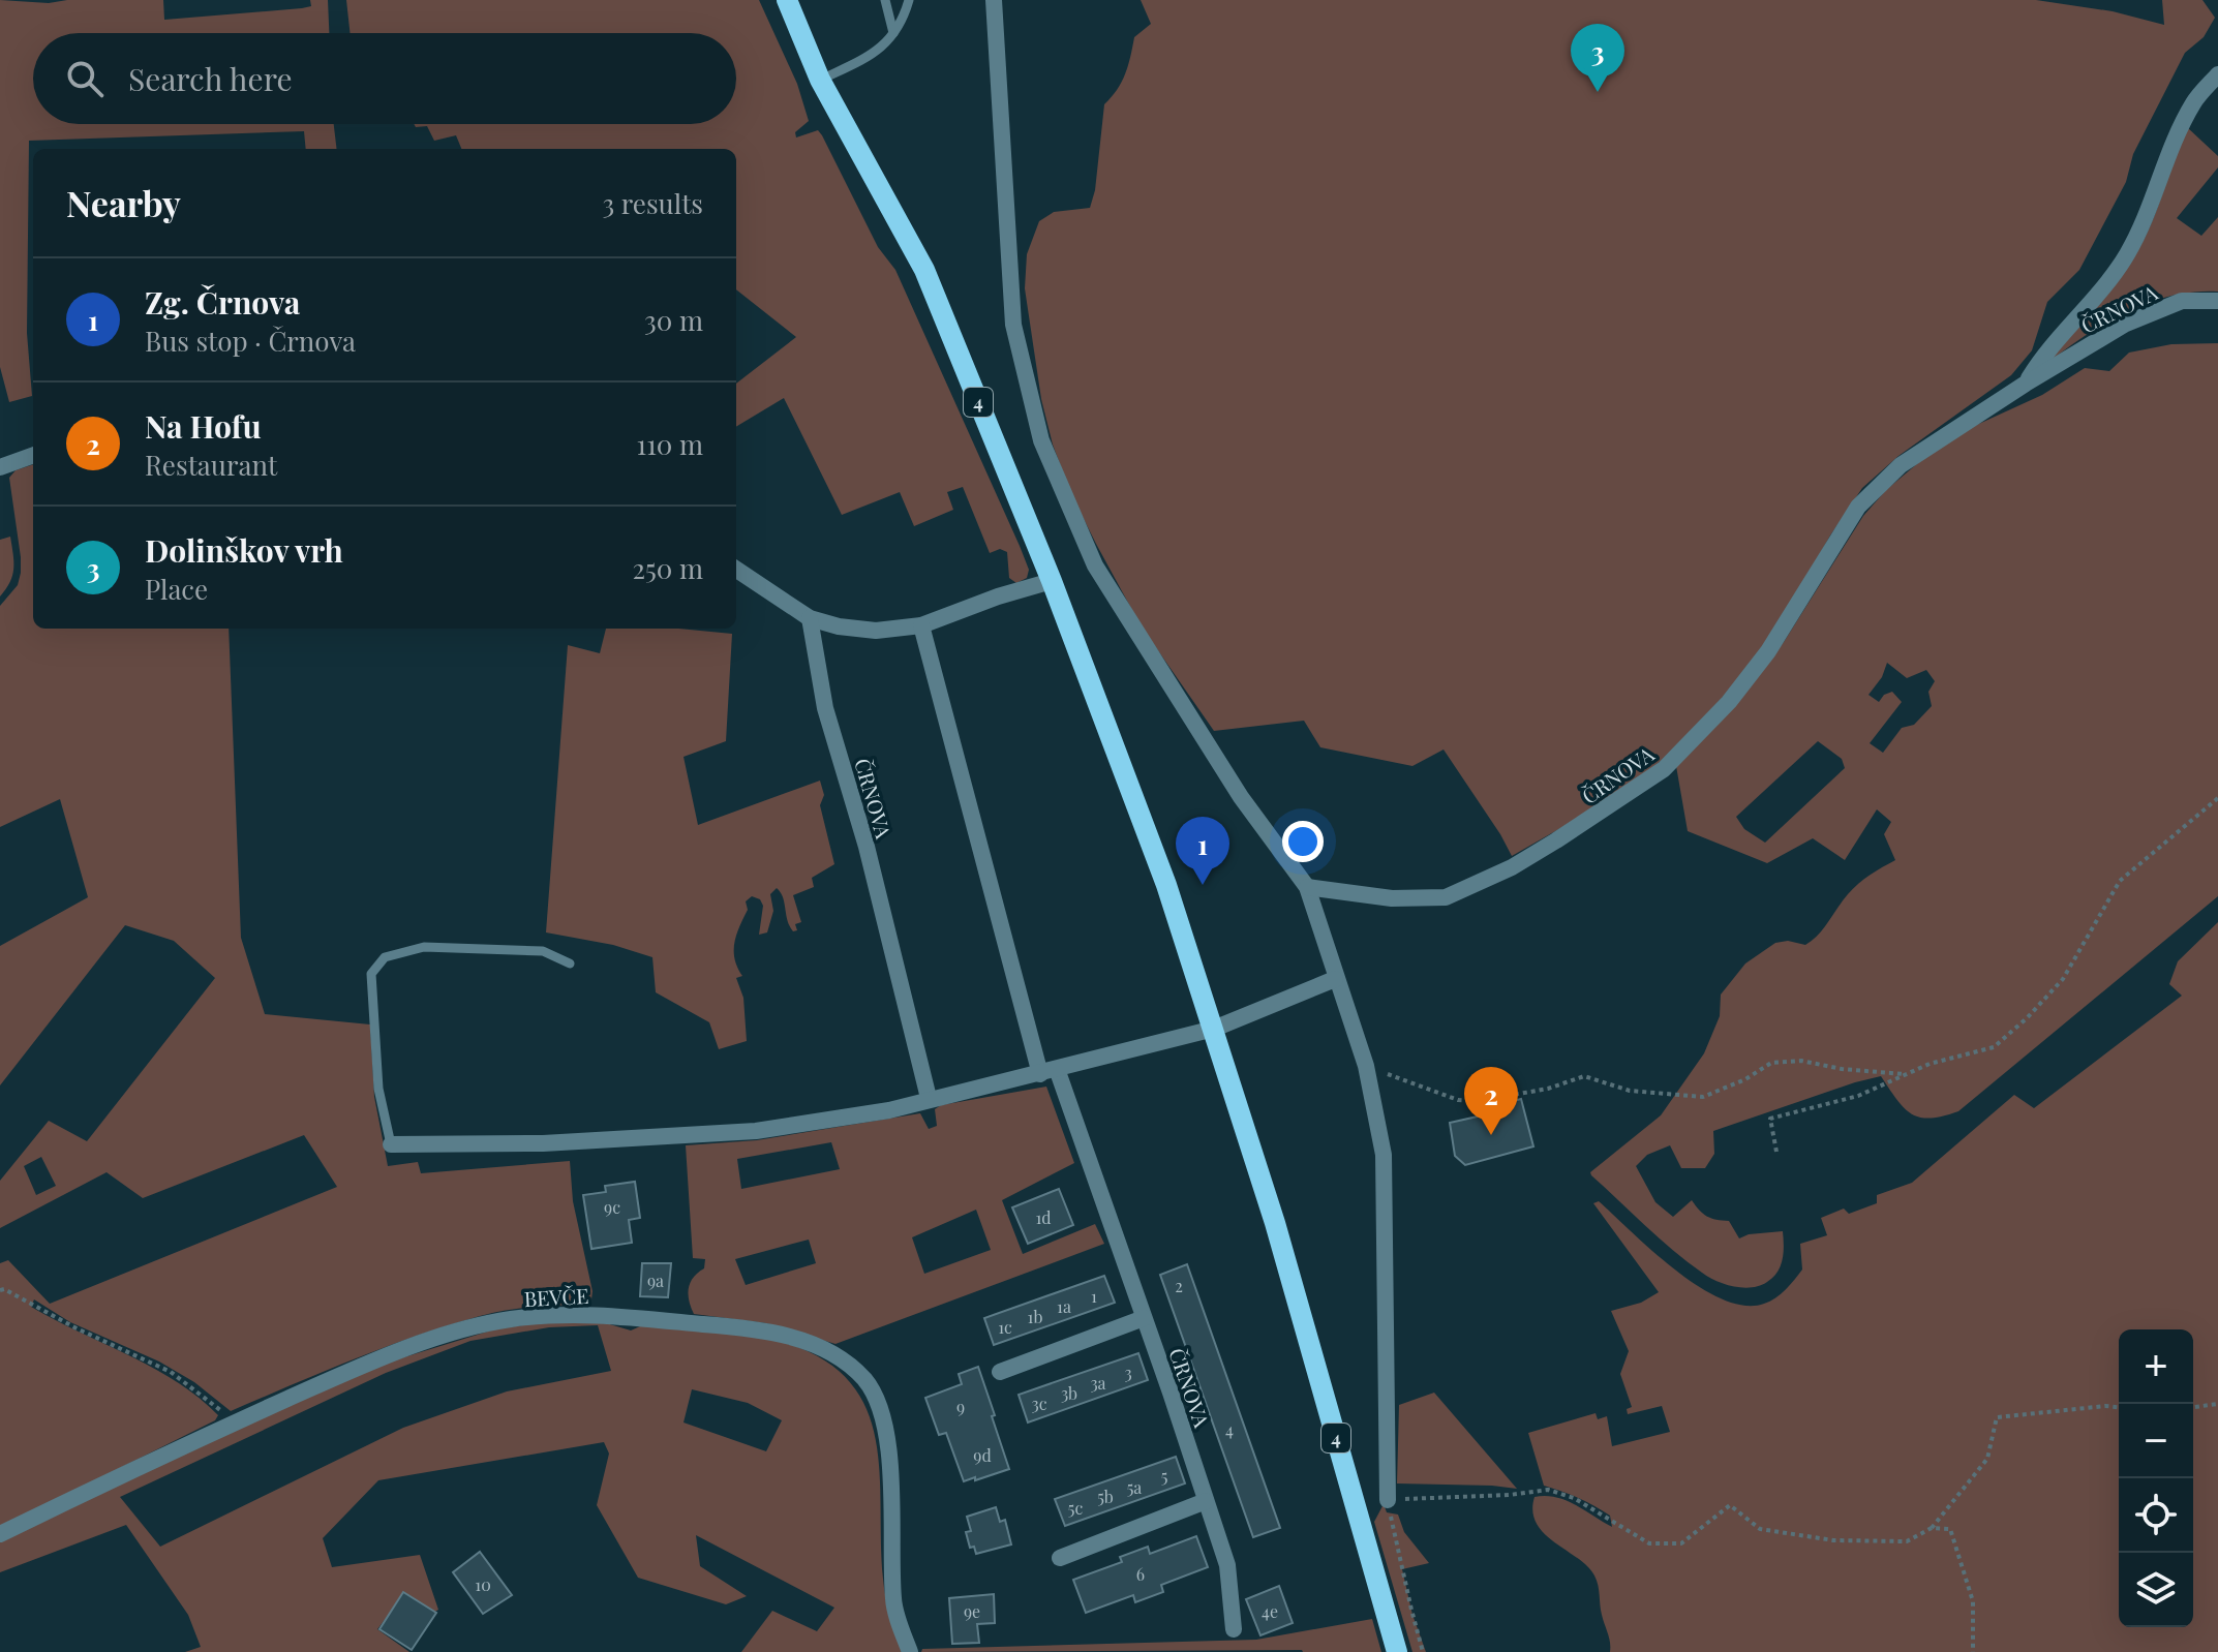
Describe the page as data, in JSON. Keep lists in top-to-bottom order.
{
  "streets": {
    "main road": ["4"],
    "street": ["ČRNOVA", "BEVČE"]
  },
  "house_numbers": [
    "9c",
    "1d",
    "9a",
    "2",
    "1",
    "1a",
    "1b",
    "1c",
    "3",
    "3a",
    "3b",
    "3c",
    "9",
    "4",
    "9d",
    "5",
    "5a",
    "5b",
    "5c",
    "6",
    "10",
    "9e",
    "4e"
  ],
  "page": {
    "pins": ["3", "1", "2"],
    "search": "Search here",
    "heading": ["Nearby", "3 results"],
    "list": [
      {
        "mark": "1",
        "name": "Zg. Črnova",
        "note": "Bus stop · Črnova",
        "value": "30 m"
      },
      {
        "mark": "2",
        "name": "Na Hofu",
        "note": "Restaurant",
        "value": "110 m"
      },
      {
        "mark": "3",
        "name": "Dolinškov vrh",
        "note": "Place",
        "value": "250 m"
      }
    ],
    "map_buttons": ["+", "−"]
  }
}
